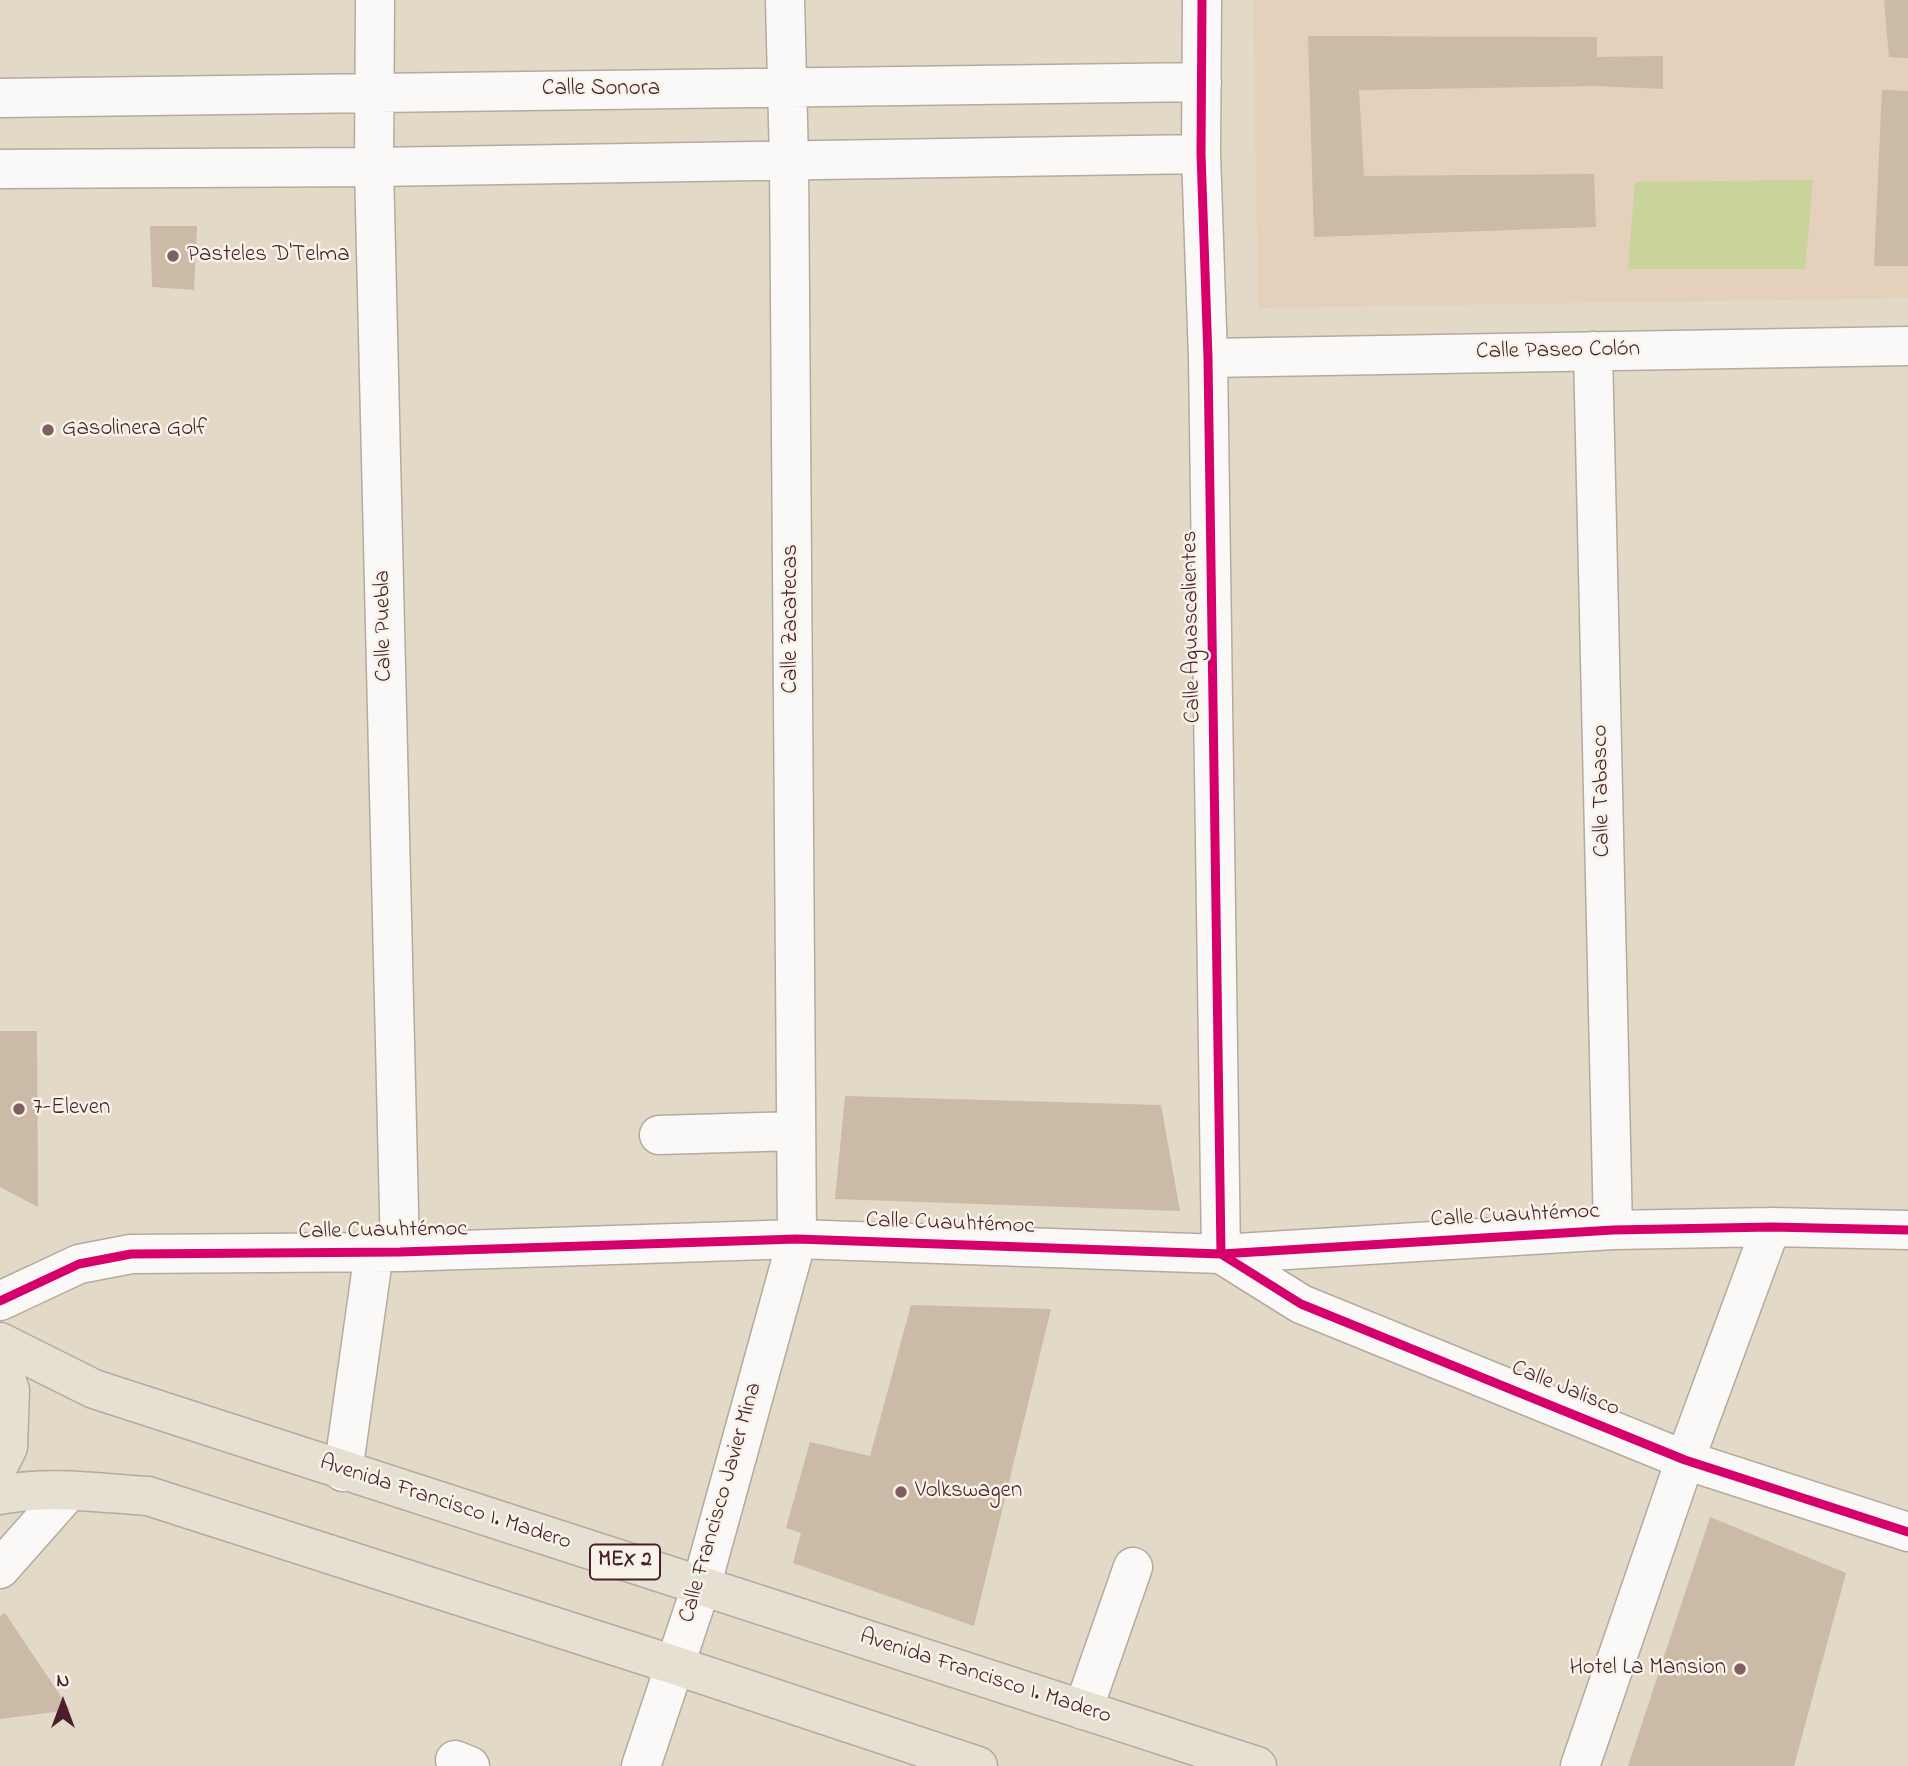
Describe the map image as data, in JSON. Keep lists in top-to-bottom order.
{
  "streets": {
    "main road": ["Avenida Francisco I. Madero", "MEX 2"],
    "street": [
      "Calle Sonora",
      "Calle Paseo Colón",
      "Calle Zacatecas",
      "Calle Puebla",
      "Calle Aguascalientes",
      "Calle Tabasco",
      "Calle Cuauhtémoc",
      "Calle Jalisco",
      "Calle Francisco Javier Mina"
    ]
  },
  "crossings": [
    ["Calle Sonora", "Calle Zacatecas"],
    ["Calle Sonora", "Calle Puebla"],
    ["Calle Sonora", "Calle Aguascalientes"],
    ["Calle Paseo Colón", "Calle Aguascalientes"],
    ["Calle Paseo Colón", "Calle Tabasco"],
    ["Calle Zacatecas", "Calle Cuauhtémoc"],
    ["Calle Zacatecas", "Calle Francisco Javier Mina"],
    ["Calle Puebla", "Calle Cuauhtémoc"],
    ["Calle Puebla", "Avenida Francisco I. Madero"],
    ["Calle Aguascalientes", "Calle Cuauhtémoc"],
    ["Calle Aguascalientes", "Calle Jalisco"],
    ["Calle Tabasco", "Calle Cuauhtémoc"],
    ["Calle Cuauhtémoc", "Calle Jalisco"],
    ["Calle Cuauhtémoc", "Calle Francisco Javier Mina"],
    ["Calle Francisco Javier Mina", "Avenida Francisco I. Madero"]
  ],
  "places": [
    "Pasteles D'Telma",
    "Gasolinera Golf",
    "7-Eleven",
    "Volkswagen",
    "Hotel La Mansion"
  ],
  "north": "top"
}
